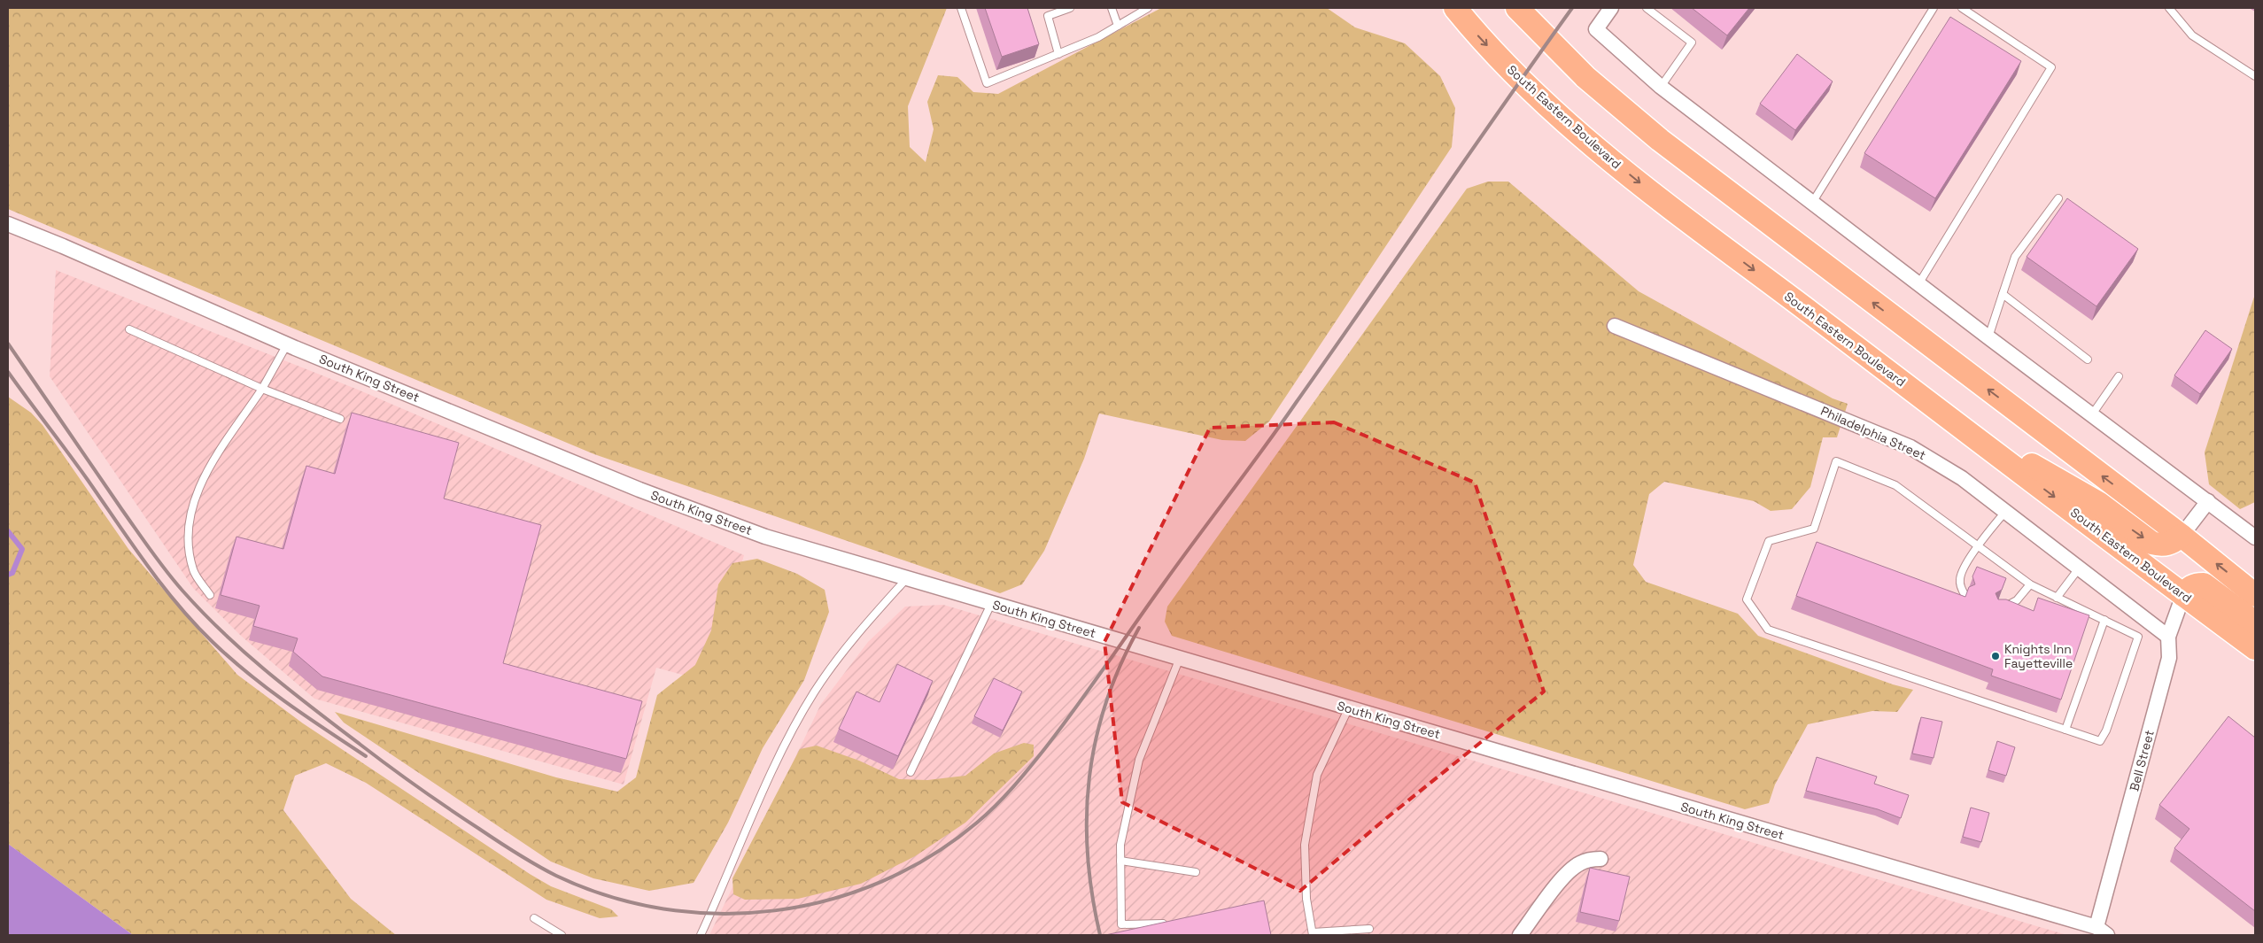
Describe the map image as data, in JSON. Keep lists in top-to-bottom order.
{
  "streets": {
    "highway": ["South Eastern Boulevard"],
    "street": ["South King Street", "Philadelphia Street", "Bell Street"]
  },
  "crossings": [
    ["South Eastern Boulevard", "Bell Street"],
    ["South King Street", "Bell Street"],
    ["Philadelphia Street", "Bell Street"]
  ],
  "places": ["Knights Inn Fayetteville"]
}
